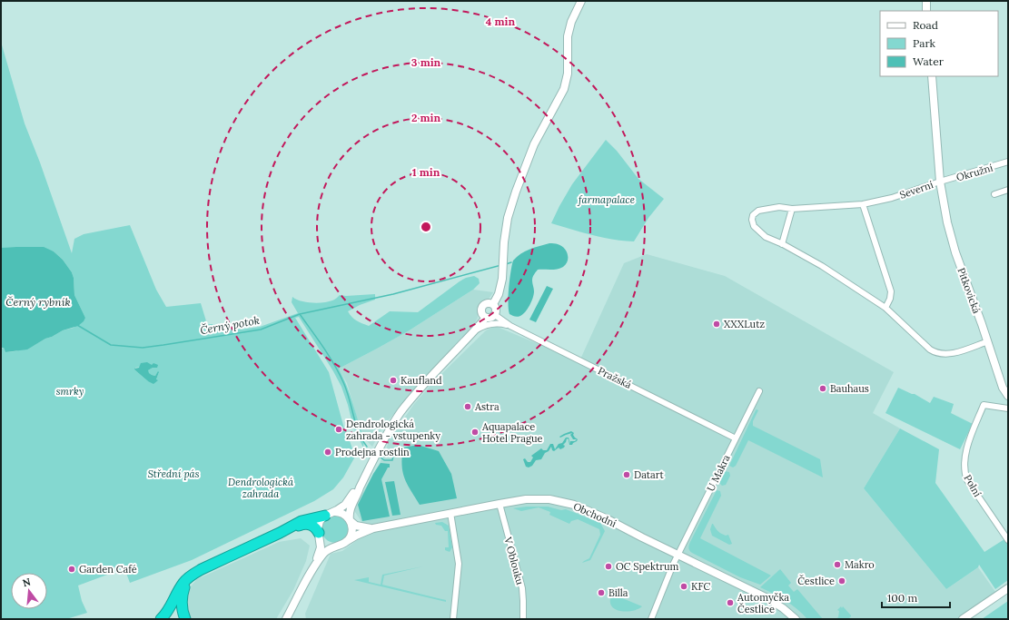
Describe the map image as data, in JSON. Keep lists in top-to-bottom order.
{
  "streets": {
    "street": [
      "Okružní",
      "Severní",
      "Pitkovická",
      "Pražská",
      "U Makra",
      "Polní",
      "Obchodní",
      "V Oblouku"
    ]
  },
  "crossings": [
    ["Okružní", "Severní"],
    ["Okružní", "Pitkovická"],
    ["Severní", "Pitkovická"],
    ["Pražská", "U Makra"],
    ["U Makra", "Obchodní"],
    ["Obchodní", "V Oblouku"]
  ],
  "water": ["Černý rybník", "Černý potok"],
  "parks": [
    "farmapalace",
    "smrky",
    "Střední pás",
    "Dendrologická zahrada"
  ],
  "places": [
    "XXXLutz",
    "Kaufland",
    "Bauhaus",
    "Astra",
    "Dendrologická zahrada - vstupenky",
    "Aquapalace Hotel Prague",
    "Prodejna rostlin",
    "Datart",
    "Makro",
    "OC Spektrum",
    "Garden Café",
    "Čestlice",
    "KFC",
    "Billa",
    "Automyčka Čestlice"
  ],
  "legend": ["Road", "Park", "Water"],
  "scale_bar": "100 m",
  "north": "top",
  "rings": [
    "4 min",
    "3 min",
    "2 min",
    "1 min"
  ]
}
